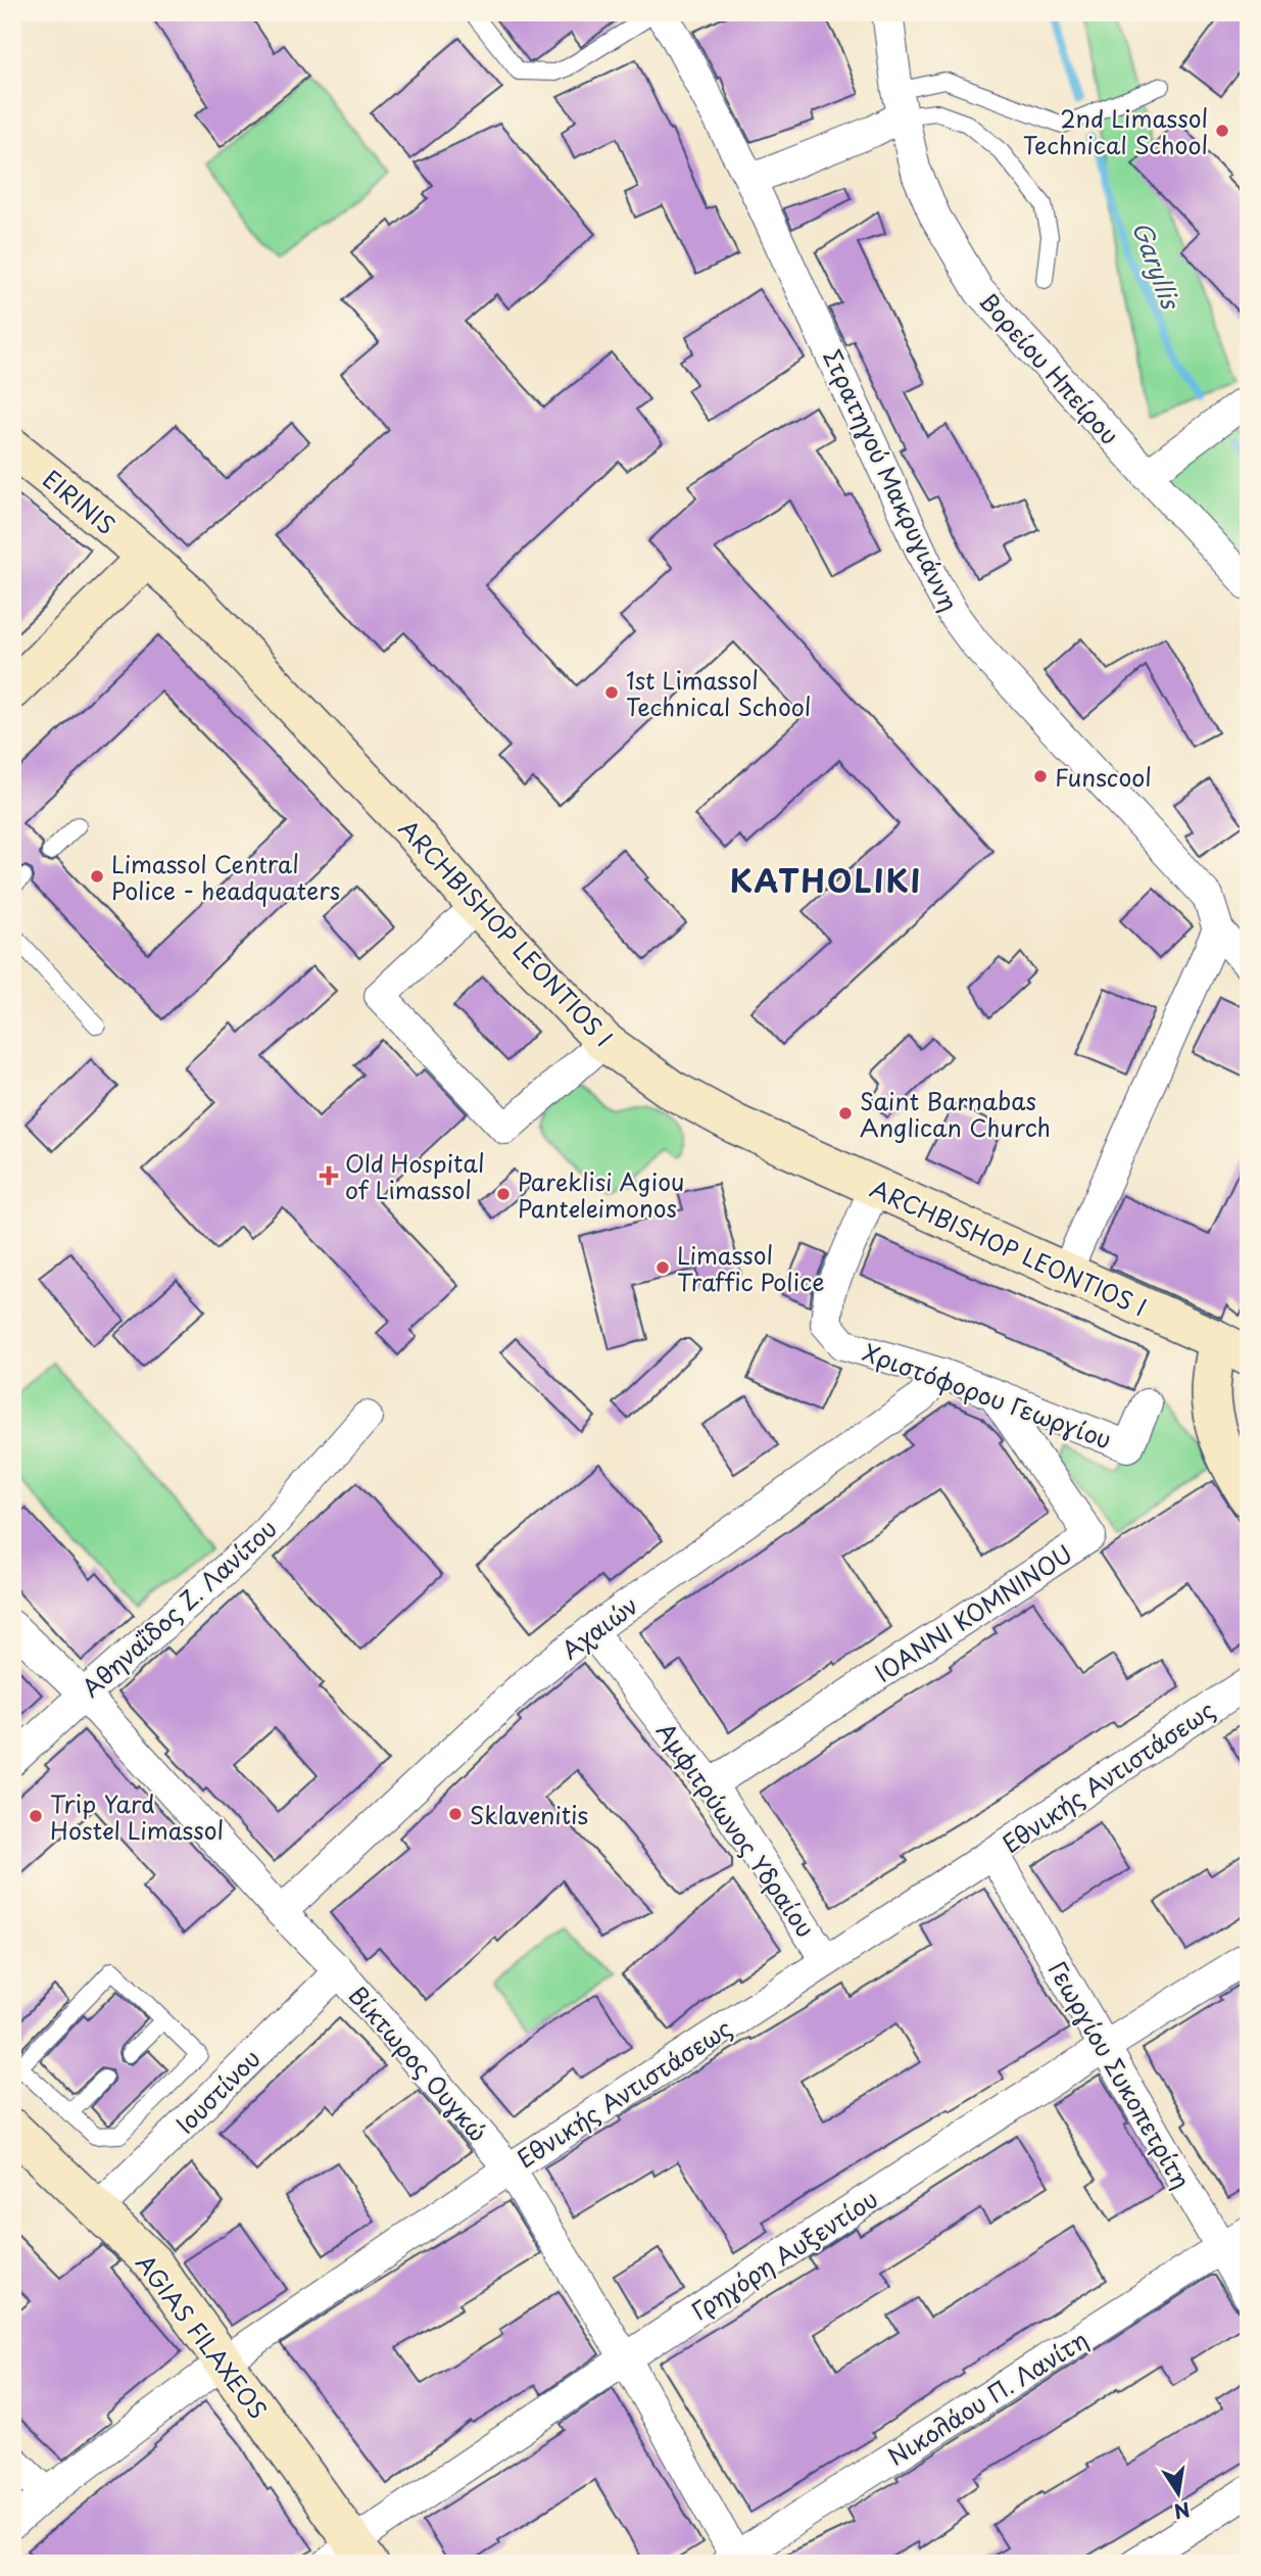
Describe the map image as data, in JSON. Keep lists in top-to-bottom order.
{
  "streets": {
    "main road": ["EIRINIS", "ARCHBISHOP LEONTIOS I", "AGIAS FILAXEOS"],
    "street": [
      "Βορείου Ηπείρου",
      "Στρατηγού Μακρυγιάννη",
      "Χριστόφορου Γεωργίου",
      "Αθηναΐδος Ζ. Λανίτου",
      "IOANNI KOMNINOU",
      "Αχαιών",
      "Εθνικής Αντιστάσεως",
      "Αμφιτρύωνος Υδραίου",
      "Βίκτωρος Ουγκώ",
      "Γεωργίου Συκοπετρίτη",
      "Ιουστίνου",
      "Γρηγόρη Αυξεντίου",
      "Νικολάου Π. Λανίτη"
    ]
  },
  "crossings": [
    ["EIRINIS", "ARCHBISHOP LEONTIOS I"],
    ["ARCHBISHOP LEONTIOS I", "Χριστόφορου Γεωργίου"],
    ["Χριστόφορου Γεωργίου", "IOANNI KOMNINOU"],
    ["Χριστόφορου Γεωργίου", "Αχαιών"],
    ["Αθηναΐδος Ζ. Λανίτου", "Βίκτωρος Ουγκώ"],
    ["IOANNI KOMNINOU", "Αμφιτρύωνος Υδραίου"],
    ["Αχαιών", "Αμφιτρύωνος Υδραίου"],
    ["Αχαιών", "Βίκτωρος Ουγκώ"],
    ["Εθνικής Αντιστάσεως", "Αμφιτρύωνος Υδραίου"],
    ["Εθνικής Αντιστάσεως", "Βίκτωρος Ουγκώ"],
    ["Εθνικής Αντιστάσεως", "Γεωργίου Συκοπετρίτη"],
    ["Εθνικής Αντιστάσεως", "AGIAS FILAXEOS"],
    ["Βίκτωρος Ουγκώ", "Ιουστίνου"],
    ["Βίκτωρος Ουγκώ", "Γρηγόρη Αυξεντίου"],
    ["Βίκτωρος Ουγκώ", "Νικολάου Π. Λανίτη"],
    ["Γεωργίου Συκοπετρίτη", "Γρηγόρη Αυξεντίου"],
    ["Γεωργίου Συκοπετρίτη", "Νικολάου Π. Λανίτη"],
    ["Ιουστίνου", "AGIAS FILAXEOS"],
    ["Γρηγόρη Αυξεντίου", "AGIAS FILAXEOS"]
  ],
  "districts": ["KATHOLIKI"],
  "water": ["Garyllis"],
  "places": {
    "other": [
      "2nd Limassol Technical School",
      "1st Limassol Technical School",
      "Funscool",
      "Limassol Central Police - headquaters",
      "Saint Barnabas Anglican Church",
      "Pareklisi Agiou Panteleimonos",
      "Limassol Traffic Police",
      "Sklavenitis",
      "Trip Yard Hostel Limassol"
    ],
    "health": ["Old Hospital of Limassol"]
  },
  "north": "bottom"
}
